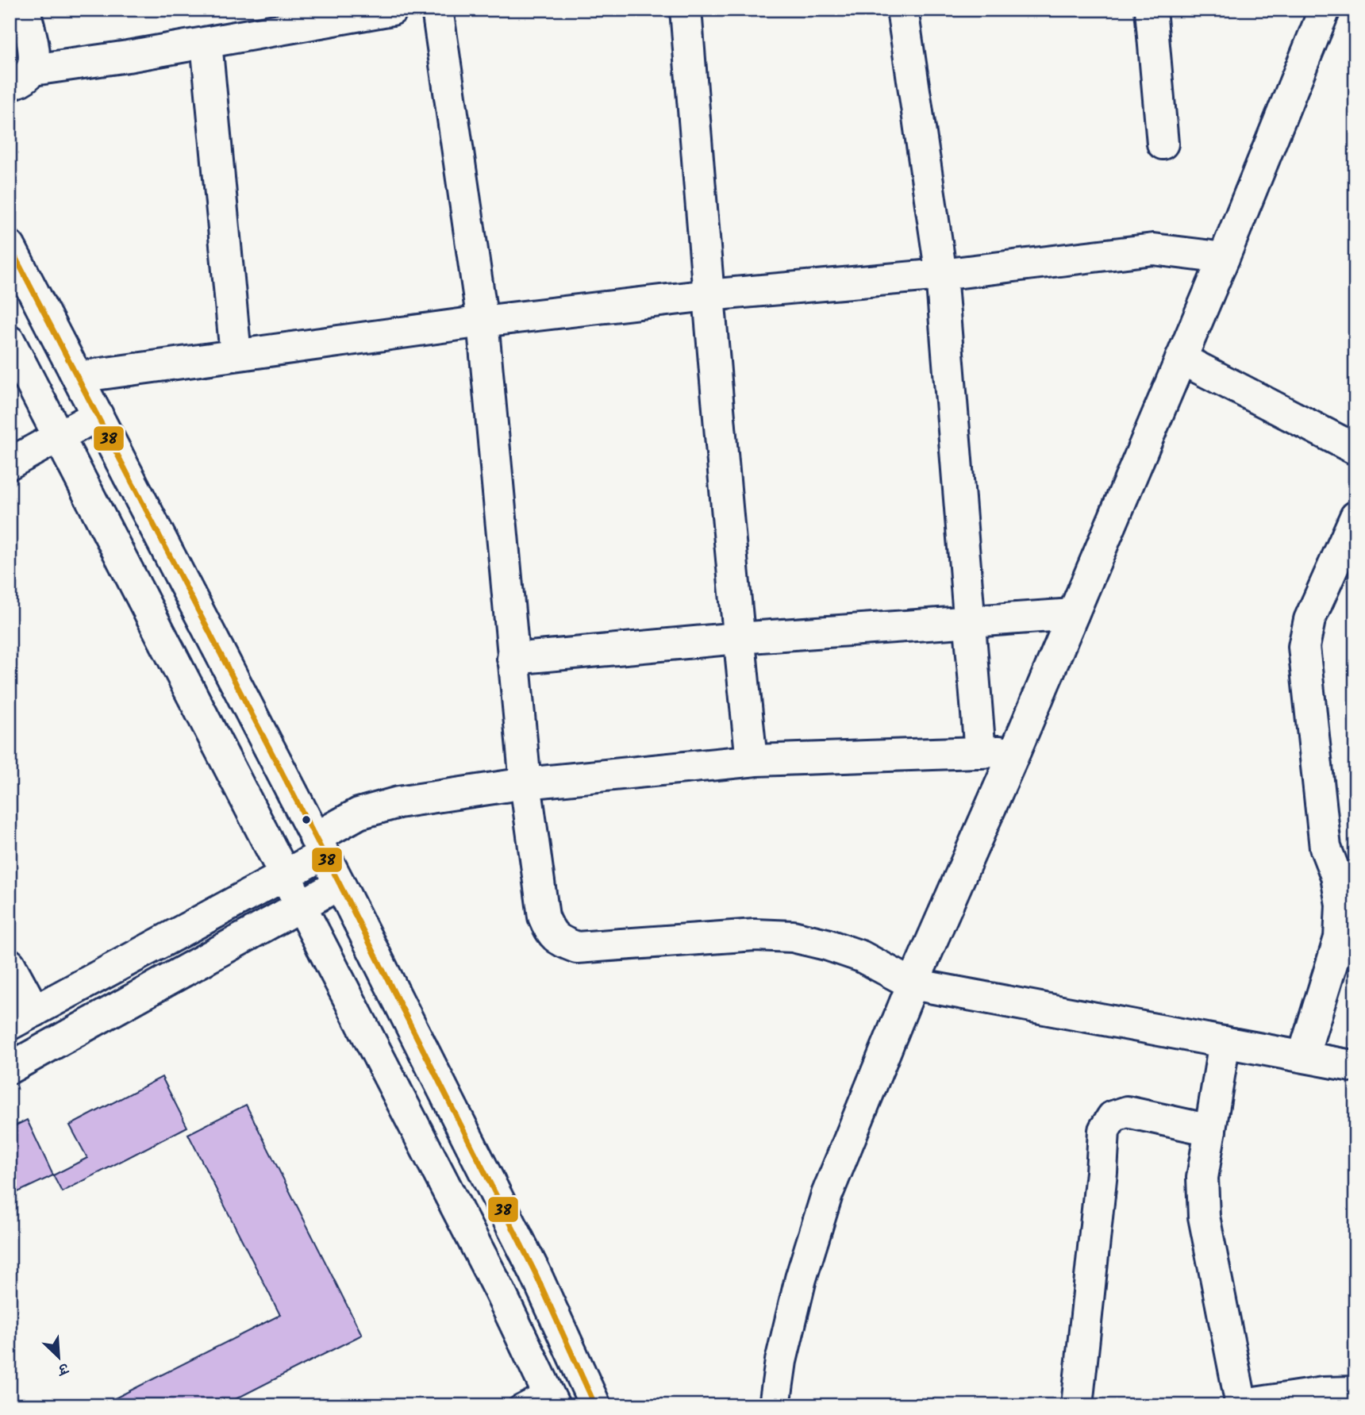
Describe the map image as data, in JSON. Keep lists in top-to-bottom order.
{
  "lines": ["transit line 38"],
  "north": "bottom right"
}
